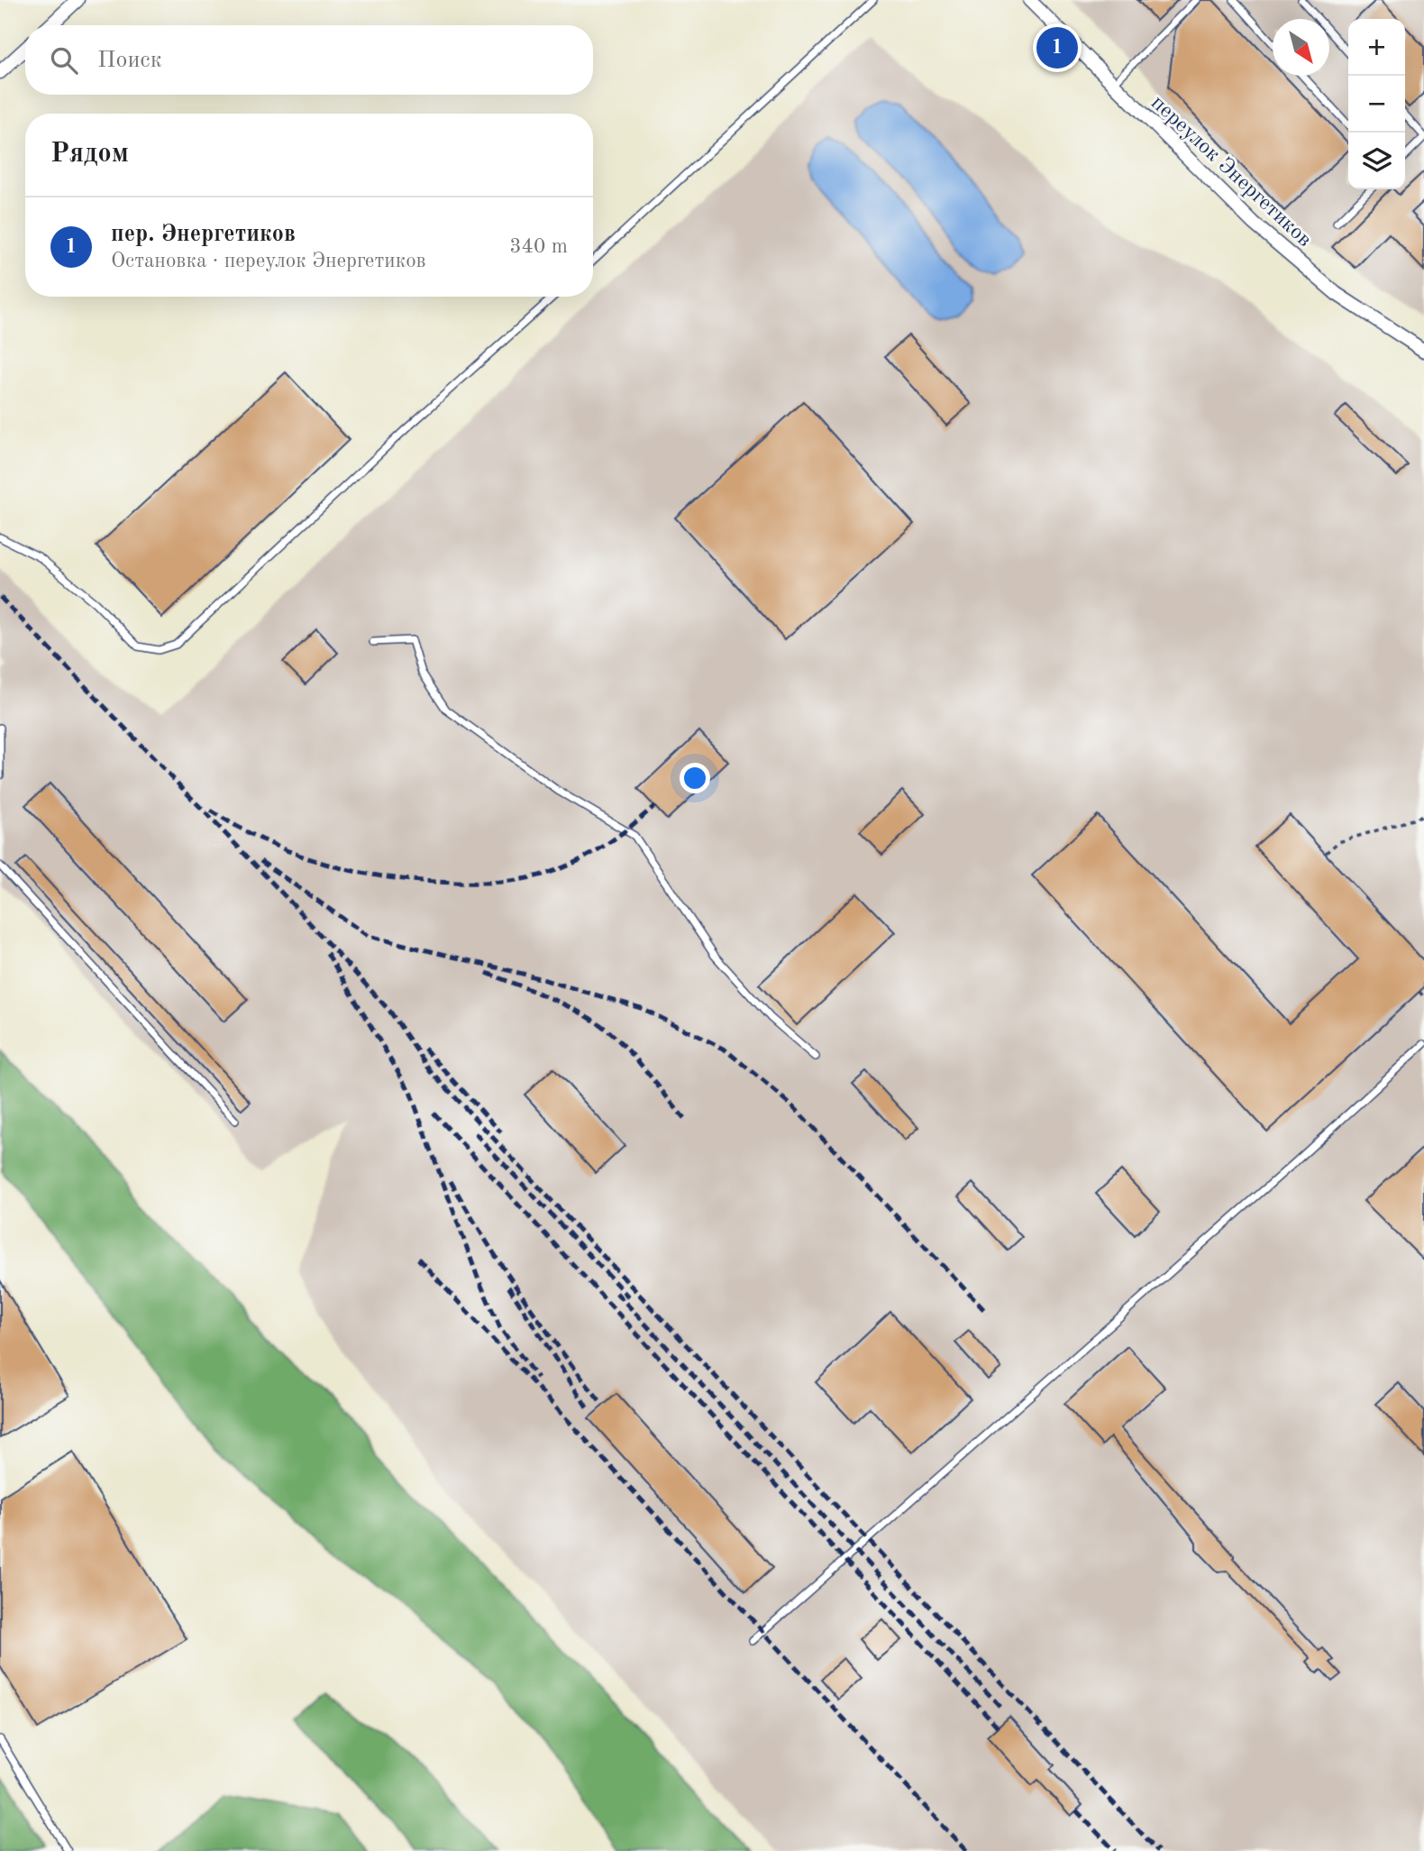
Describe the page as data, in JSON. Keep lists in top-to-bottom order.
{
  "streets": {
    "street": ["переулок Энергетиков"]
  },
  "north": "bottom right",
  "page": {
    "map_buttons": ["+", "−"],
    "pins": "1",
    "search": "Поиск",
    "heading": "Рядом",
    "list": [
      {
        "mark": "1",
        "name": "пер. Энергетиков",
        "note": "Остановка · переулок Энергетиков",
        "value": "340 m"
      }
    ]
  }
}
